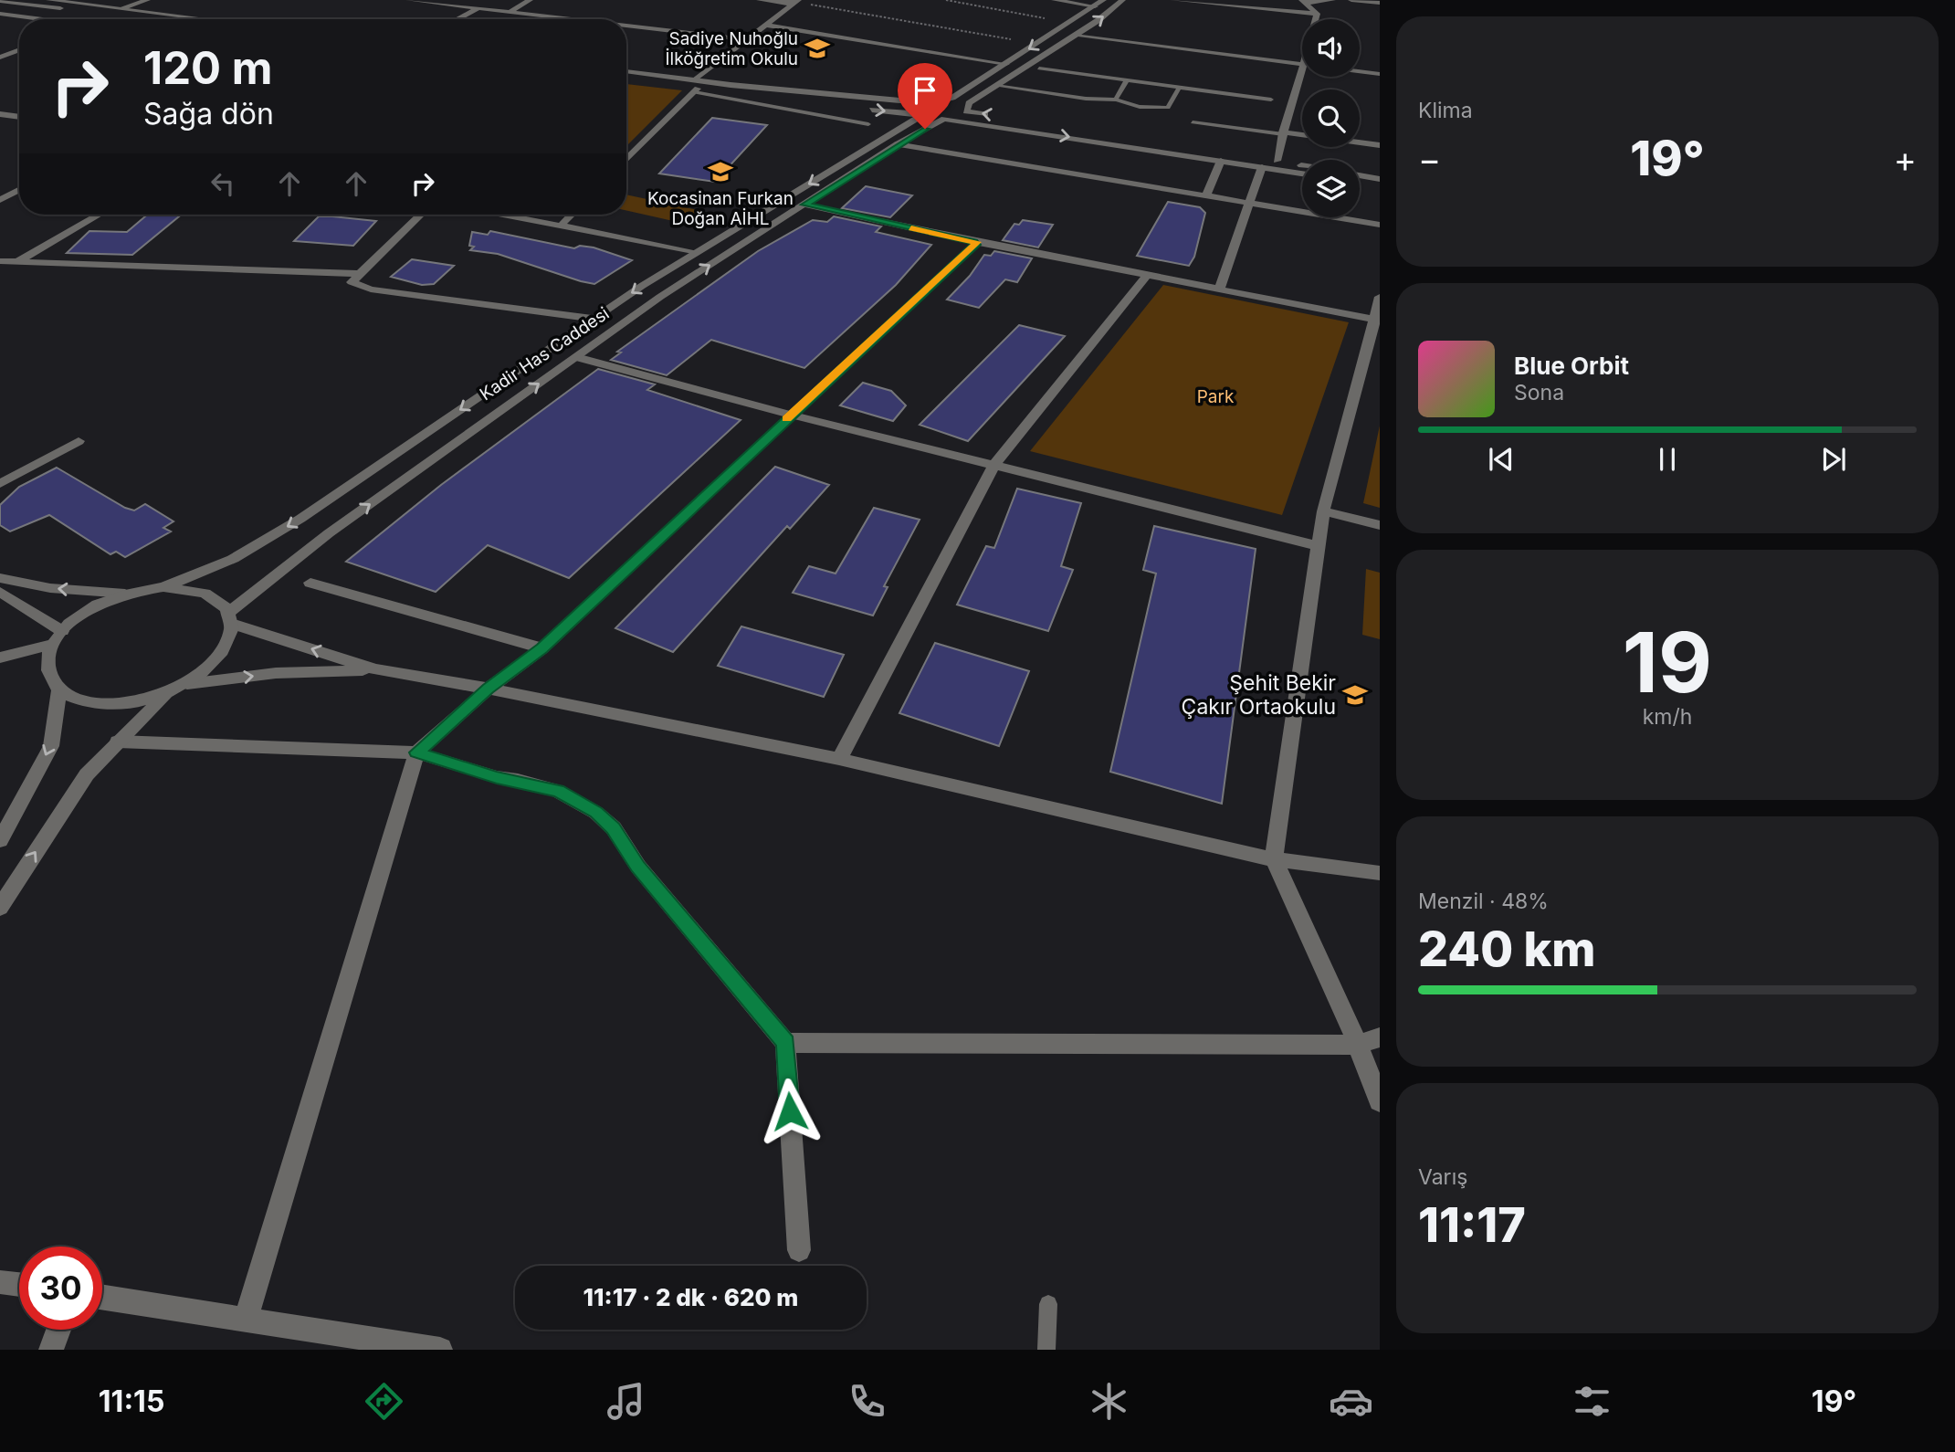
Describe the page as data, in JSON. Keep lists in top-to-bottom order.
{
  "streets": {
    "street": ["Kadir Has Caddesi"]
  },
  "parks": ["Park"],
  "places": {
    "school or university": ["Sadiye Nuhoğlu İlköğretim Okulu", "Kocasinan Furkan Doğan AİHL", "Şehit Bekir Çakır Ortaokulu"]
  },
  "page": {
    "tile": [
      "Klima",
      ["19", "km/h"],
      ["Menzil · 48%", "240 km"],
      ["Varış", "11:17"]
    ],
    "turn": ["120 m", "Sağa dön"],
    "heat": ["−", "19°", "+"],
    "song": ["Blue Orbit", "Sona"],
    "limit": "30",
    "trip": "11:17 · 2 dk · 620 m",
    "tabs": ["11:15", "19°"]
  }
}
